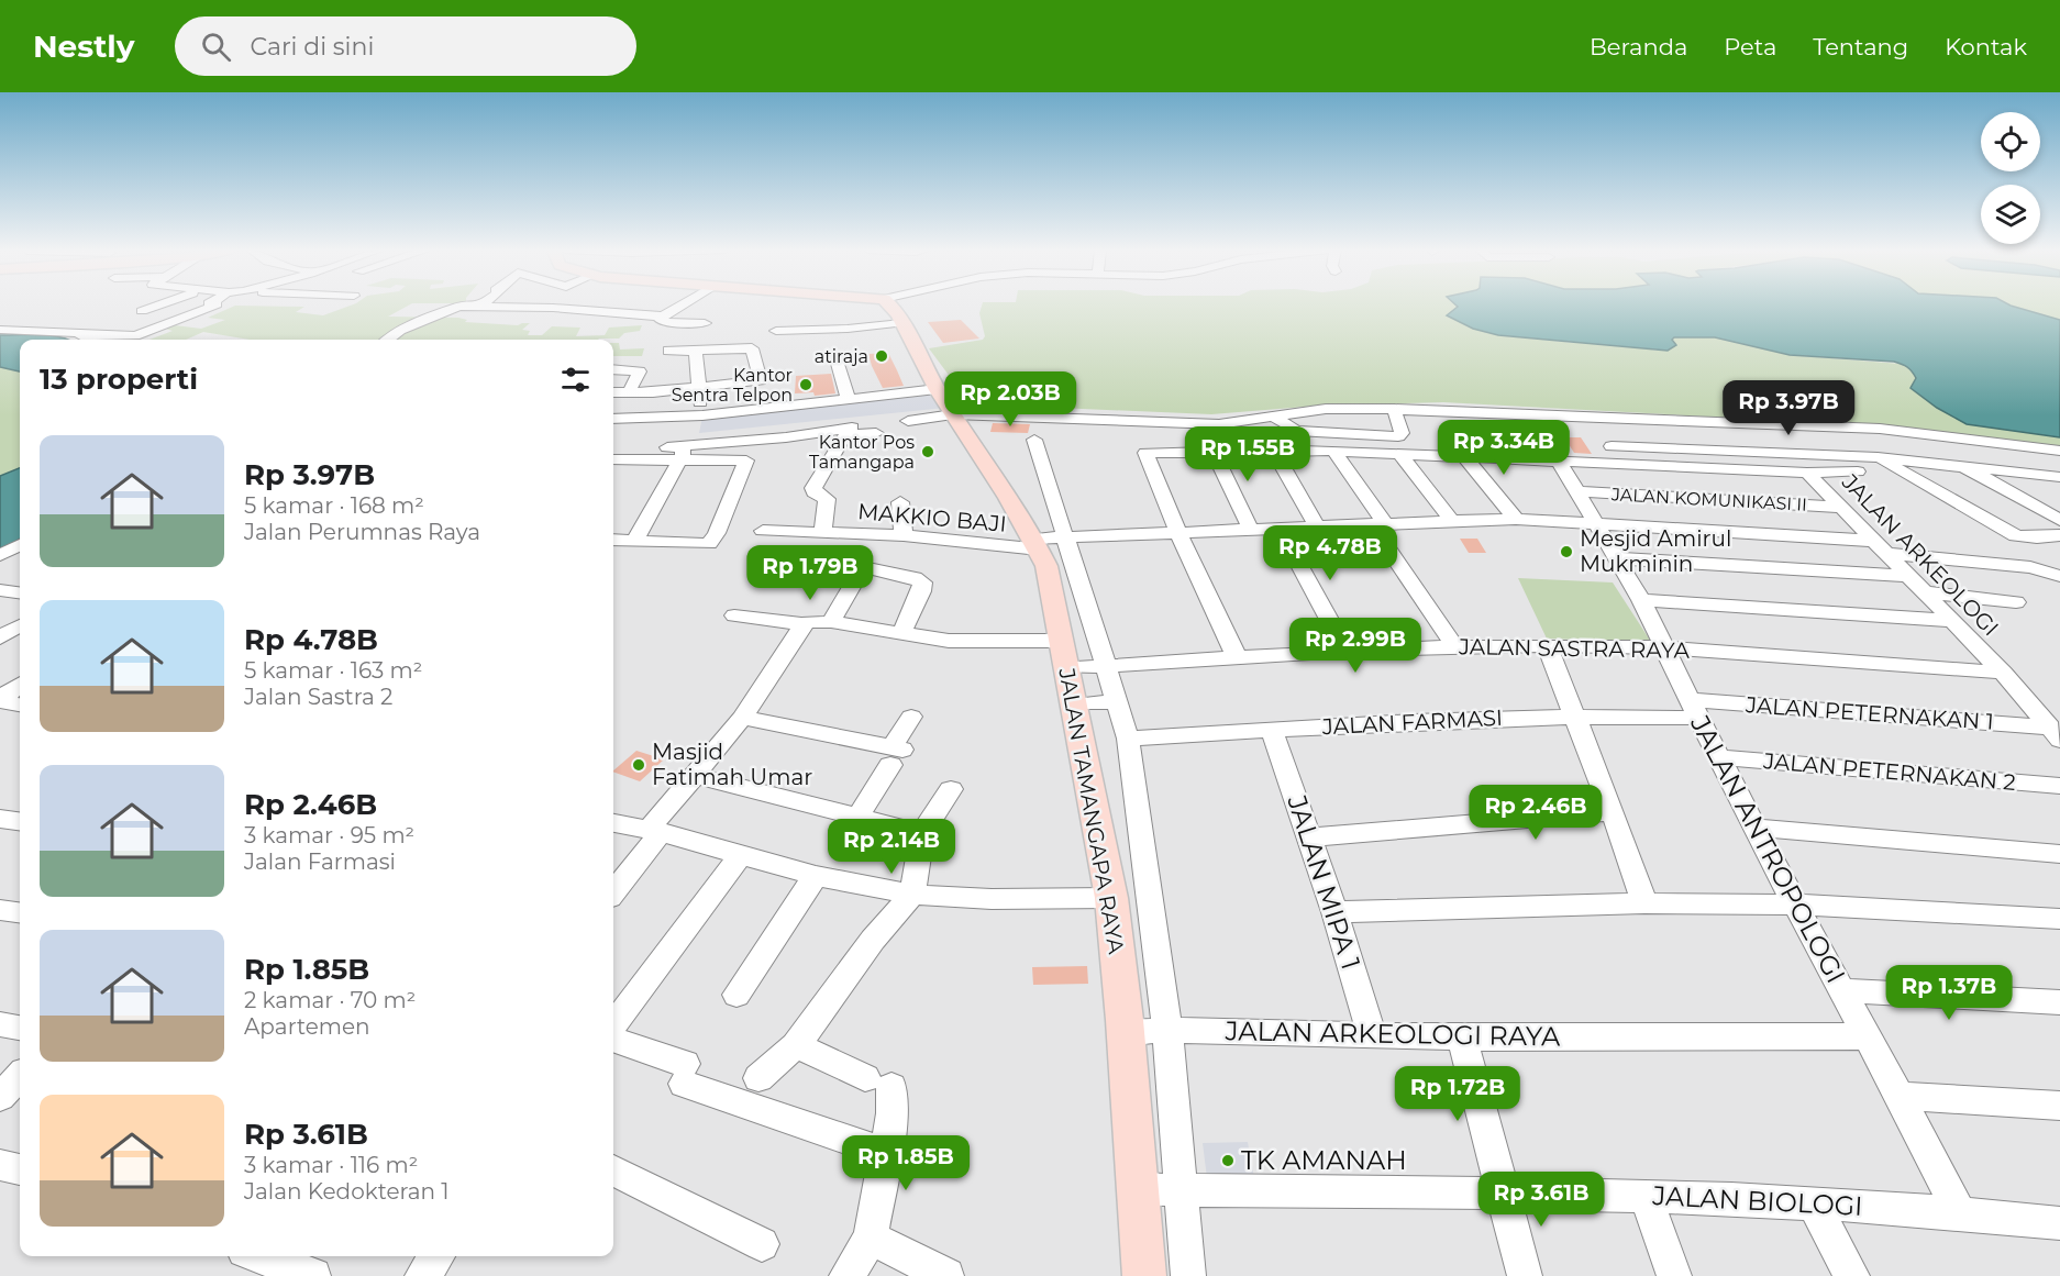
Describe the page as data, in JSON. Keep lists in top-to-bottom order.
{
  "streets": {
    "main road": ["JALAN TAMANGAPA RAYA"],
    "street": [
      "JALAN KOMUNIKASI II",
      "MAKKIO BAJI",
      "JALAN ARKEOLOGI",
      "JALAN SASTRA RAYA",
      "JALAN PETERNAKAN 1",
      "JALAN FARMASI",
      "JALAN PETERNAKAN 2",
      "JALAN ANTROPOLOGI",
      "JALAN MIPA 1",
      "JALAN ARKEOLOGI RAYA",
      "JALAN BIOLOGI"
    ]
  },
  "crossings": [
    ["JALAN KOMUNIKASI II", "JALAN ARKEOLOGI"],
    ["JALAN KOMUNIKASI II", "JALAN ANTROPOLOGI"],
    ["MAKKIO BAJI", "JALAN ARKEOLOGI"],
    ["MAKKIO BAJI", "JALAN TAMANGAPA RAYA"],
    ["MAKKIO BAJI", "JALAN ANTROPOLOGI"],
    ["JALAN ARKEOLOGI", "JALAN SASTRA RAYA"],
    ["JALAN ARKEOLOGI", "JALAN PETERNAKAN 1"],
    ["JALAN SASTRA RAYA", "JALAN TAMANGAPA RAYA"],
    ["JALAN SASTRA RAYA", "JALAN ANTROPOLOGI"],
    ["JALAN PETERNAKAN 1", "JALAN FARMASI"],
    ["JALAN PETERNAKAN 1", "JALAN ANTROPOLOGI"],
    ["JALAN FARMASI", "JALAN ANTROPOLOGI"],
    ["JALAN FARMASI", "JALAN MIPA 1"],
    ["JALAN PETERNAKAN 2", "JALAN ANTROPOLOGI"],
    ["JALAN TAMANGAPA RAYA", "JALAN BIOLOGI"],
    ["JALAN ANTROPOLOGI", "JALAN ARKEOLOGI RAYA"],
    ["JALAN ANTROPOLOGI", "JALAN BIOLOGI"],
    ["JALAN MIPA 1", "JALAN ARKEOLOGI RAYA"]
  ],
  "places": [
    "atiraja",
    "Kantor Sentra Telpon",
    "Kantor Pos Tamangapa",
    "Mesjid Amirul Mukminin",
    "Masjid Fatimah Umar",
    "TK AMANAH"
  ],
  "page": {
    "header": "Nestly",
    "search": "Cari di sini",
    "nav": [
      "Beranda",
      "Peta",
      "Tentang",
      "Kontak"
    ],
    "heading": "13 properti",
    "price": [
      "Rp 2.03B",
      "Rp 3.97B",
      "Rp 3.34B",
      "Rp 1.55B",
      "Rp 4.78B",
      "Rp 1.79B",
      "Rp 2.99B",
      "Rp 2.46B",
      "Rp 2.14B",
      "Rp 1.37B",
      "Rp 1.72B",
      "Rp 1.85B",
      "Rp 3.61B"
    ],
    "list": [
      {
        "name": "Rp 3.97B",
        "note": "5 kamar · 168 m² · Jalan Perumnas Raya"
      },
      {
        "name": "Rp 4.78B",
        "note": "5 kamar · 163 m² · Jalan Sastra 2"
      },
      {
        "name": "Rp 2.46B",
        "note": "3 kamar · 95 m² · Jalan Farmasi"
      },
      {
        "name": "Rp 1.85B",
        "note": "2 kamar · 70 m² · Apartemen"
      },
      {
        "name": "Rp 3.61B",
        "note": "3 kamar · 116 m² · Jalan Kedokteran 1"
      }
    ]
  }
}
